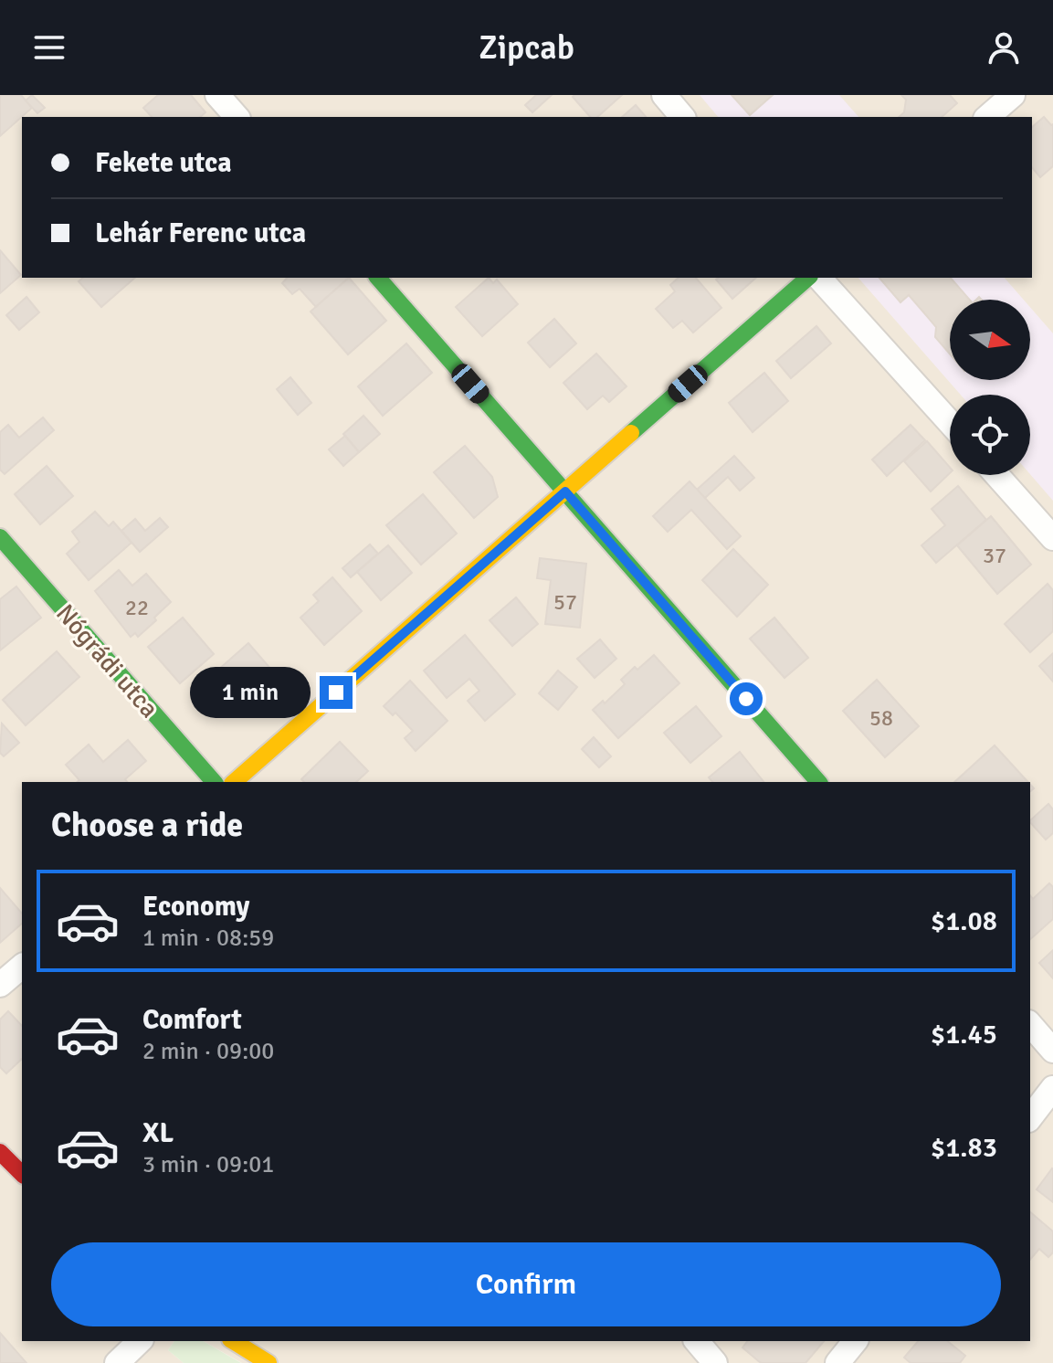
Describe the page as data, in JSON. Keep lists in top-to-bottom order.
{
  "streets": {
    "street": ["Nógrádi utca"]
  },
  "house_numbers": [
    "37",
    "57",
    "22",
    "58"
  ],
  "north": "right",
  "page": {
    "header": "Zipcab",
    "banner": ["Fekete utca", "Lehár Ferenc utca"],
    "bubble": "1 min",
    "heading": "Choose a ride",
    "list": [
      {
        "name": "Economy",
        "note": "1 min · 08:59",
        "value": "$1.08"
      },
      {
        "name": "Comfort",
        "note": "2 min · 09:00",
        "value": "$1.45"
      },
      {
        "name": "XL",
        "note": "3 min · 09:01",
        "value": "$1.83"
      }
    ],
    "buttons": "Confirm"
  }
}
